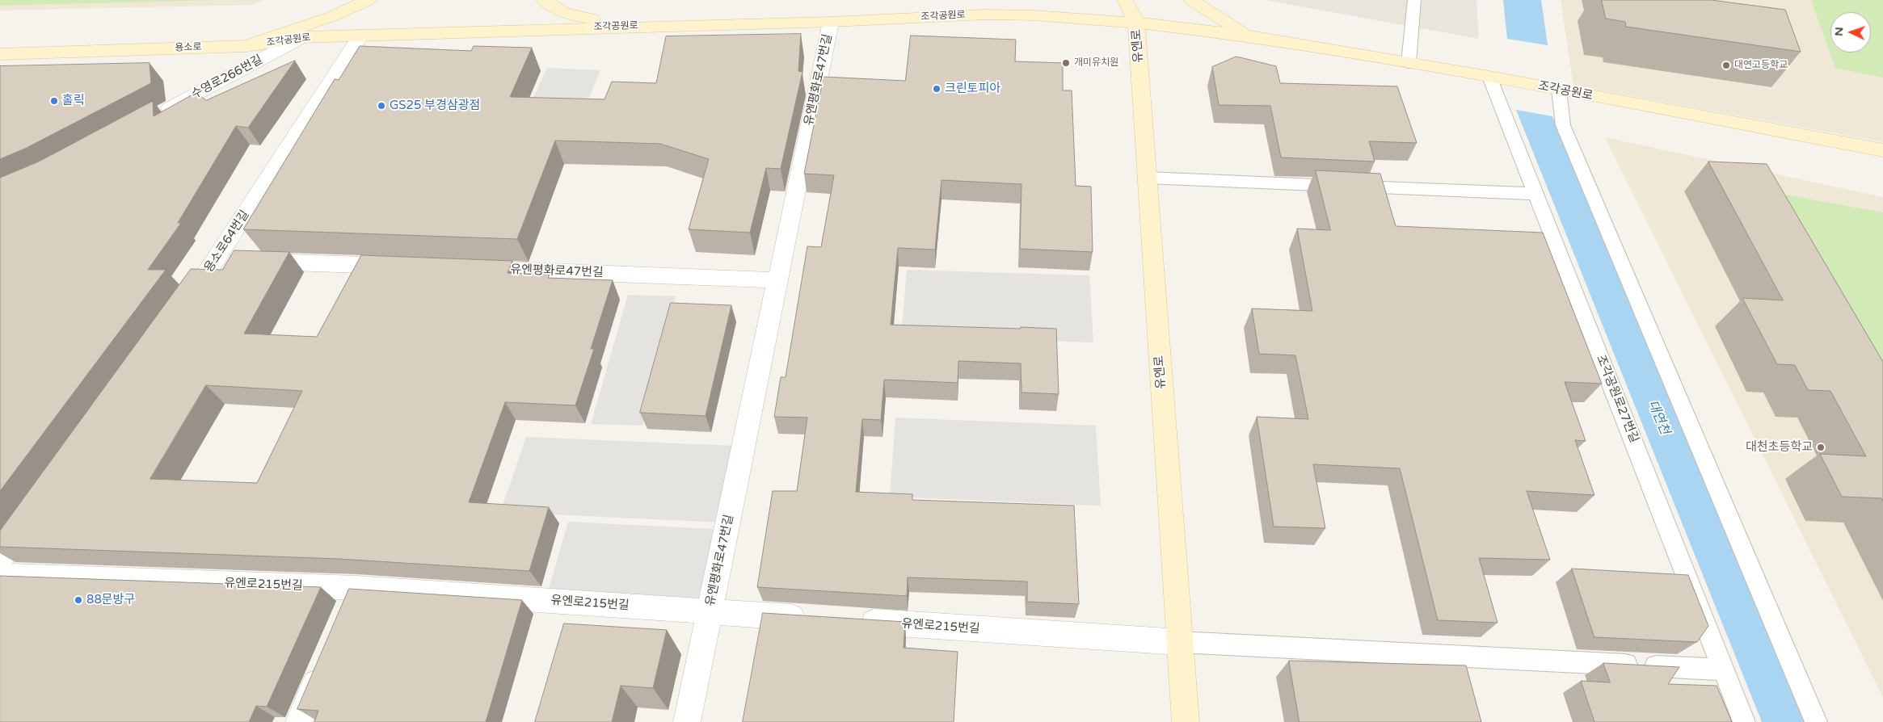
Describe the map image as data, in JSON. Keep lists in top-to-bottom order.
{
  "streets": {
    "main road": ["조각공원로", "유엔로", "용소로"],
    "street": [
      "수영로266번길",
      "유엔평화로47번길",
      "용소로64번길",
      "유엔로215번길"
    ],
    "lane": ["조각공원로27번길"]
  },
  "crossings": [
    ["조각공원로", "유엔로"],
    ["조각공원로", "용소로"],
    ["조각공원로", "수영로266번길"],
    ["조각공원로", "유엔평화로47번길"],
    ["조각공원로", "용소로64번길"],
    ["조각공원로", "조각공원로27번길"],
    ["유엔로", "유엔로215번길"],
    ["유엔평화로47번길", "유엔로215번길"]
  ],
  "water": ["대연천"],
  "places": [
    "개미유치원",
    "대연고등학교",
    "크린토피아",
    "홀릭",
    "GS25 부경삼광점",
    "대천초등학교",
    "88문방구"
  ],
  "north": "left"
}
